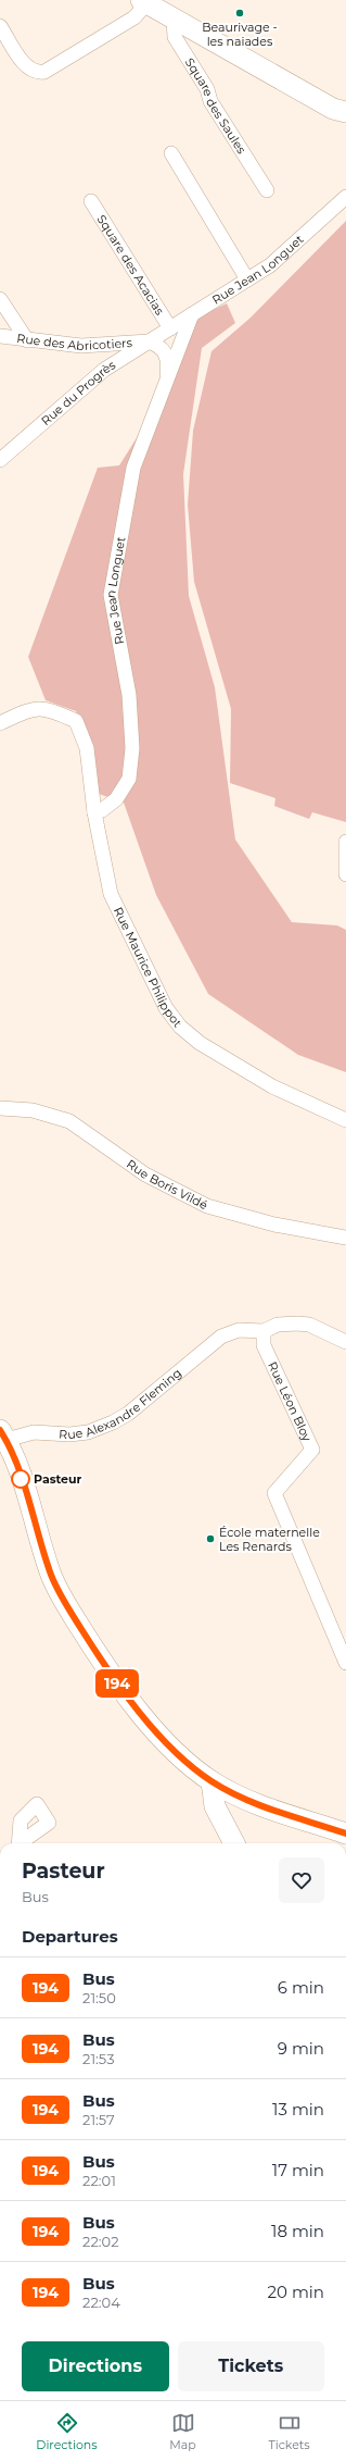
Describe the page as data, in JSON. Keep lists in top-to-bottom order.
{
  "streets": {
    "street": [
      "Square des Saules",
      "Square des Acacias",
      "Rue Jean Longuet",
      "Rue des Abricotiers",
      "Rue du Progrès",
      "Rue Maurice Philippot",
      "Rue Boris Vildé",
      "Rue Alexandre Fleming",
      "Rue Léon Bloy"
    ]
  },
  "crossings": [
    ["Square des Acacias", "Rue Jean Longuet"],
    ["Square des Acacias", "Rue du Progrès"],
    ["Rue Jean Longuet", "Rue du Progrès"],
    ["Rue Jean Longuet", "Rue Maurice Philippot"],
    ["Rue des Abricotiers", "Rue du Progrès"],
    ["Rue Alexandre Fleming", "Rue Léon Bloy"]
  ],
  "places": ["Beaurivage - les naiades", "Pasteur", "École maternelle Les Renards"],
  "lines": ["bus line 194"],
  "page": {
    "on_map": "194",
    "heading": [
      ["Pasteur", "Bus"],
      "Departures"
    ],
    "list": [
      {
        "mark": "194",
        "name": "Bus",
        "note": "21:50",
        "value": "6 min"
      },
      {
        "mark": "194",
        "name": "Bus",
        "note": "21:53",
        "value": "9 min"
      },
      {
        "mark": "194",
        "name": "Bus",
        "note": "21:57",
        "value": "13 min"
      },
      {
        "mark": "194",
        "name": "Bus",
        "note": "22:01",
        "value": "17 min"
      },
      {
        "mark": "194",
        "name": "Bus",
        "note": "22:02",
        "value": "18 min"
      },
      {
        "mark": "194",
        "name": "Bus",
        "note": "22:04",
        "value": "20 min"
      }
    ],
    "buttons": ["Directions", "Tickets"],
    "tabs": ["Directions", "Map", "Tickets"]
  }
}
